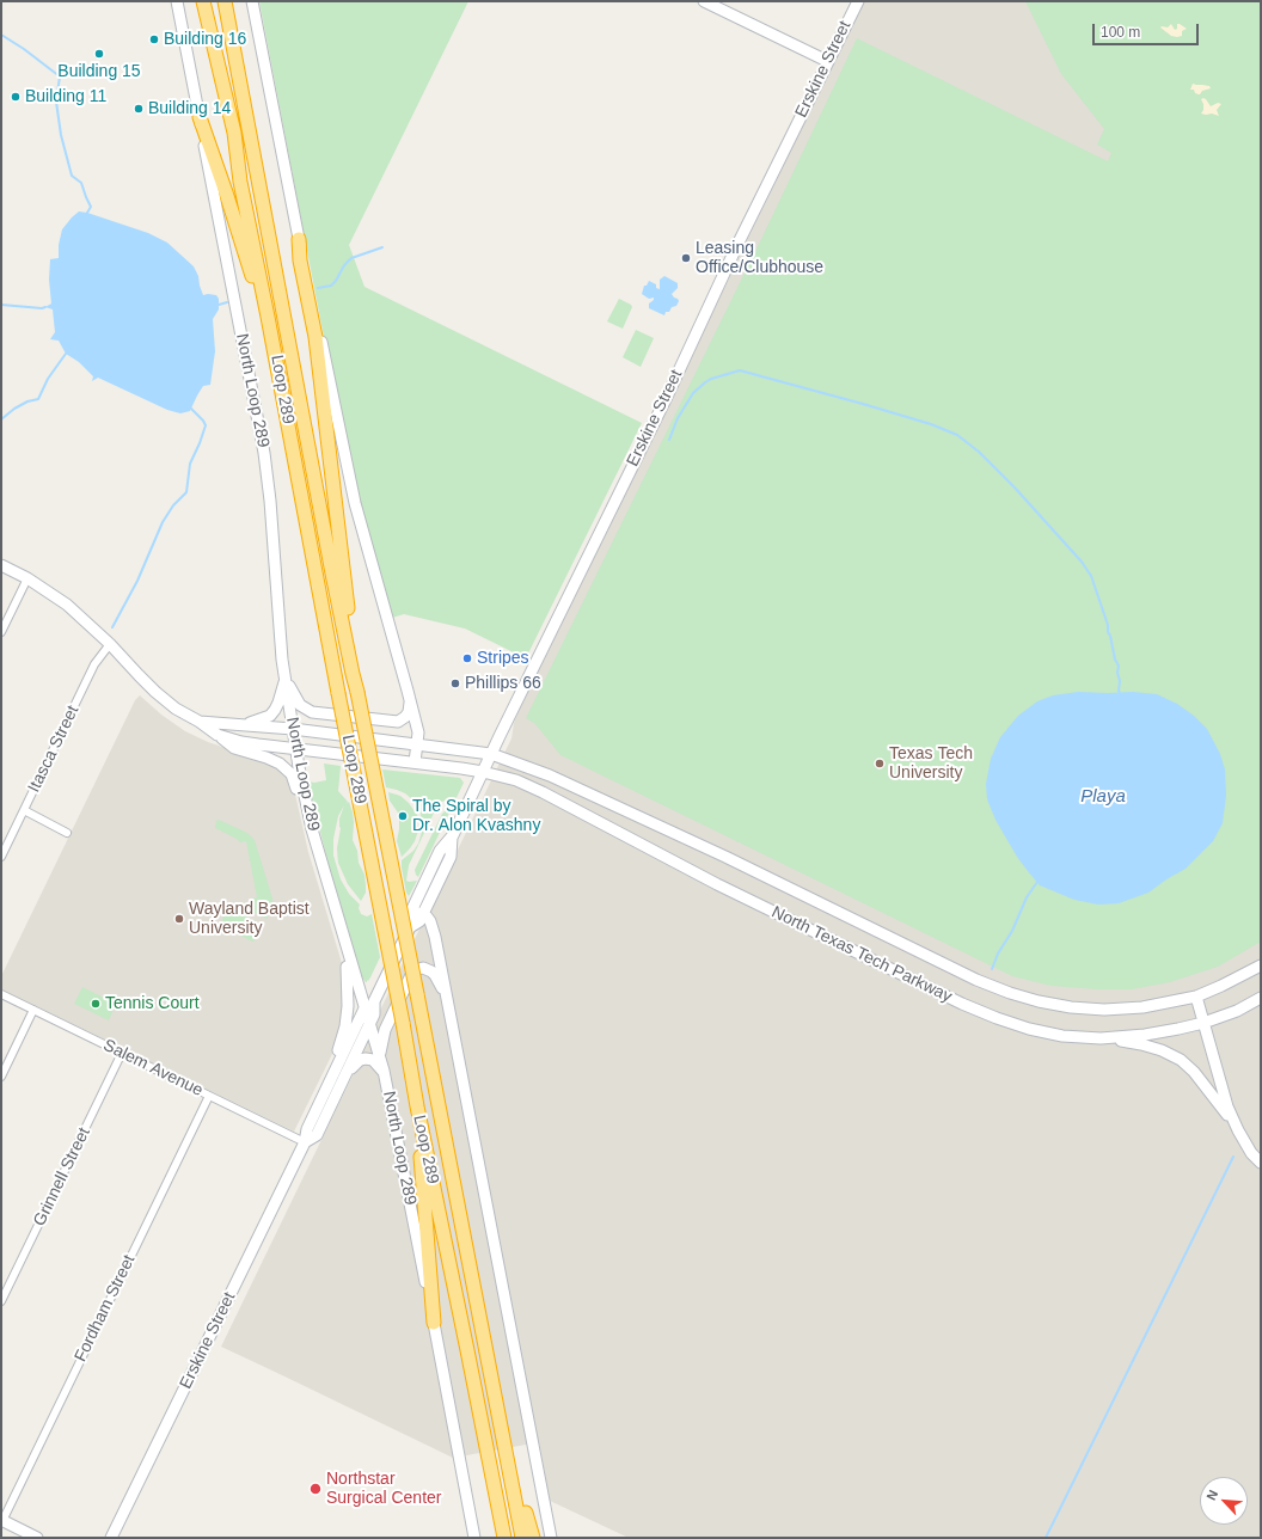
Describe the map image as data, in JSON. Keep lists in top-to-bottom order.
{
  "streets": {
    "highway": ["Loop 289"],
    "main road": ["Erskine Street", "North Loop 289", "North Texas Tech Parkway"],
    "street": [
      "Itasca Street",
      "Salem Avenue",
      "Grinnell Street",
      "Fordham Street"
    ]
  },
  "crossings": [
    ["Erskine Street", "North Loop 289"],
    ["Erskine Street", "North Texas Tech Parkway"],
    ["Erskine Street", "Salem Avenue"],
    ["North Loop 289", "North Texas Tech Parkway"],
    ["Salem Avenue", "Grinnell Street"],
    ["Salem Avenue", "Fordham Street"]
  ],
  "water": ["Playa"],
  "places": [
    "Building 16",
    "Building 15",
    "Building 11",
    "Building 14",
    "Leasing Office/Clubhouse",
    "Stripes",
    "Phillips 66",
    "Texas Tech University",
    "The Spiral by Dr. Alon Kvashny",
    "Wayland Baptist University",
    "Tennis Court",
    "Northstar Surgical Center"
  ],
  "scale_bar": "100 m",
  "north": "top left"
}
